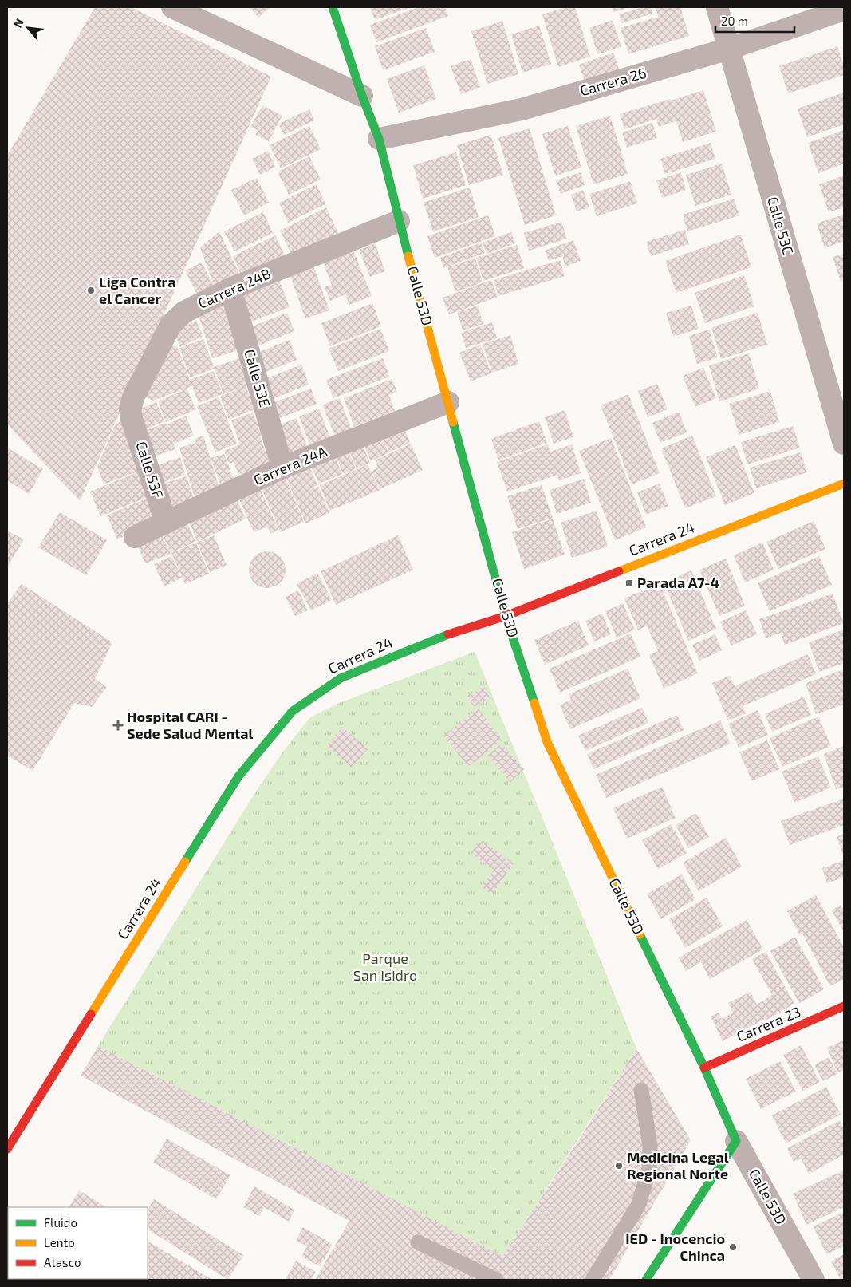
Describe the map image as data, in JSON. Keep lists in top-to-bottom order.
{
  "streets": {
    "street": [
      "Carrera 26",
      "Calle 53C",
      "Carrera 24B",
      "Calle 53D",
      "Calle 53E",
      "Carrera 24A",
      "Calle 53F",
      "Carrera 24",
      "Carrera 23"
    ]
  },
  "crossings": [
    ["Carrera 26", "Calle 53C"],
    ["Carrera 26", "Calle 53D"],
    ["Carrera 24B", "Calle 53D"],
    ["Carrera 24B", "Calle 53E"],
    ["Carrera 24B", "Calle 53F"],
    ["Calle 53D", "Carrera 24A"],
    ["Calle 53D", "Carrera 24"],
    ["Calle 53D", "Carrera 23"],
    ["Calle 53E", "Carrera 24A"],
    ["Carrera 24A", "Calle 53F"]
  ],
  "parks": ["Parque San Isidro"],
  "places": {
    "other": ["Liga Contra el Cancer", "Medicina Legal Regional Norte", "IED - Inocencio Chinca"],
    "transit": ["Parada A7-4"],
    "health": ["Hospital CARI - Sede Salud Mental"]
  },
  "legend": ["Fluido", "Lento", "Atasco"],
  "scale_bar": "20 m",
  "north": "top left"
}
